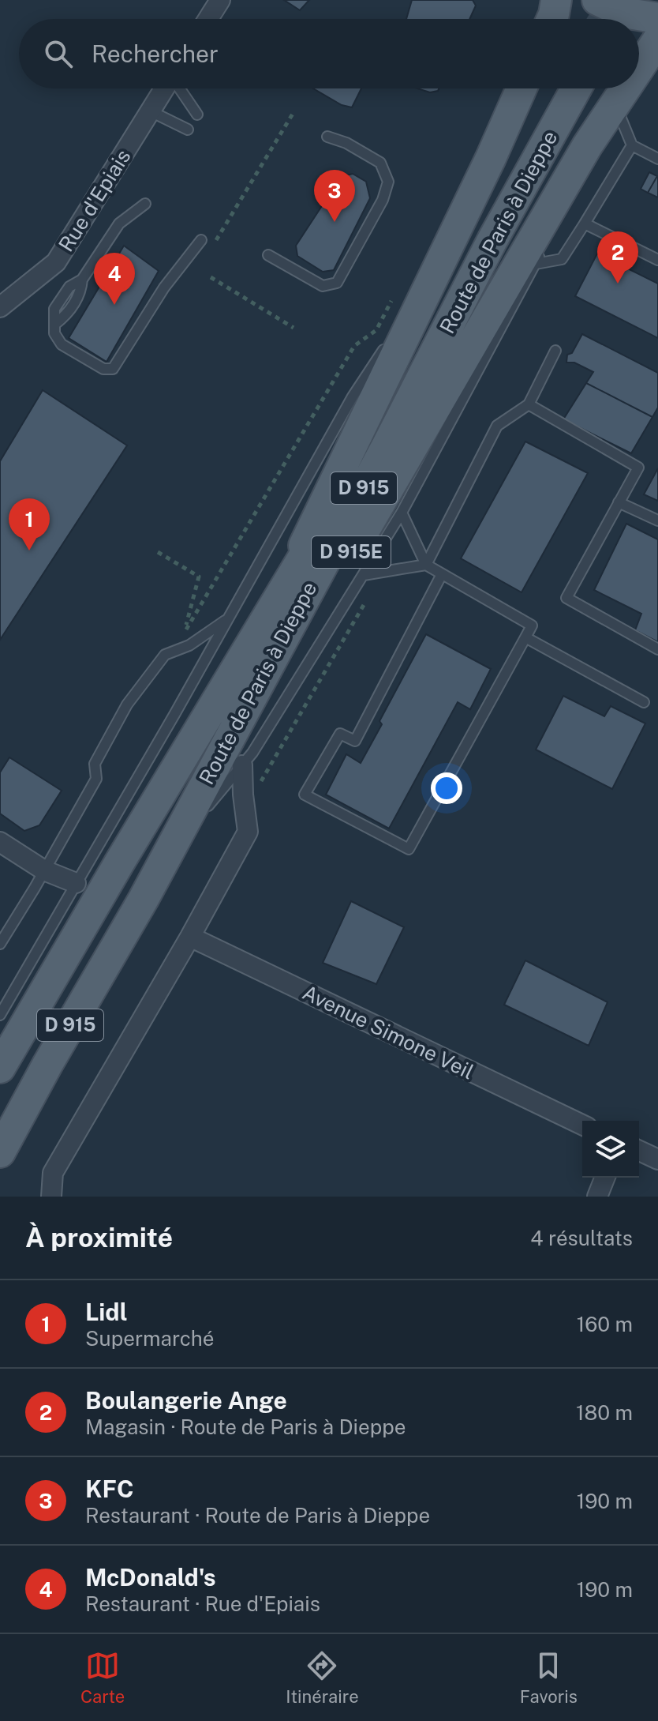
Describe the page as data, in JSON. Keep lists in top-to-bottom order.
{
  "streets": {
    "main road": ["Route de Paris à Dieppe", "D 915", "D 915E"],
    "street": ["Rue d'Epiais", "Avenue Simone Veil"]
  },
  "crossings": [
    ["Route de Paris à Dieppe", "D 915E"]
  ],
  "page": {
    "search": "Rechercher",
    "pins": [
      "3",
      "2",
      "4",
      "1"
    ],
    "heading": ["À proximité", "4 résultats"],
    "list": [
      {
        "mark": "1",
        "name": "Lidl",
        "note": "Supermarché",
        "value": "160 m"
      },
      {
        "mark": "2",
        "name": "Boulangerie Ange",
        "note": "Magasin · Route de Paris à Dieppe",
        "value": "180 m"
      },
      {
        "mark": "3",
        "name": "KFC",
        "note": "Restaurant · Route de Paris à Dieppe",
        "value": "190 m"
      },
      {
        "mark": "4",
        "name": "McDonald's",
        "note": "Restaurant · Rue d'Epiais",
        "value": "190 m"
      }
    ],
    "nav": ["Carte", "Itinéraire", "Favoris"]
  }
}
